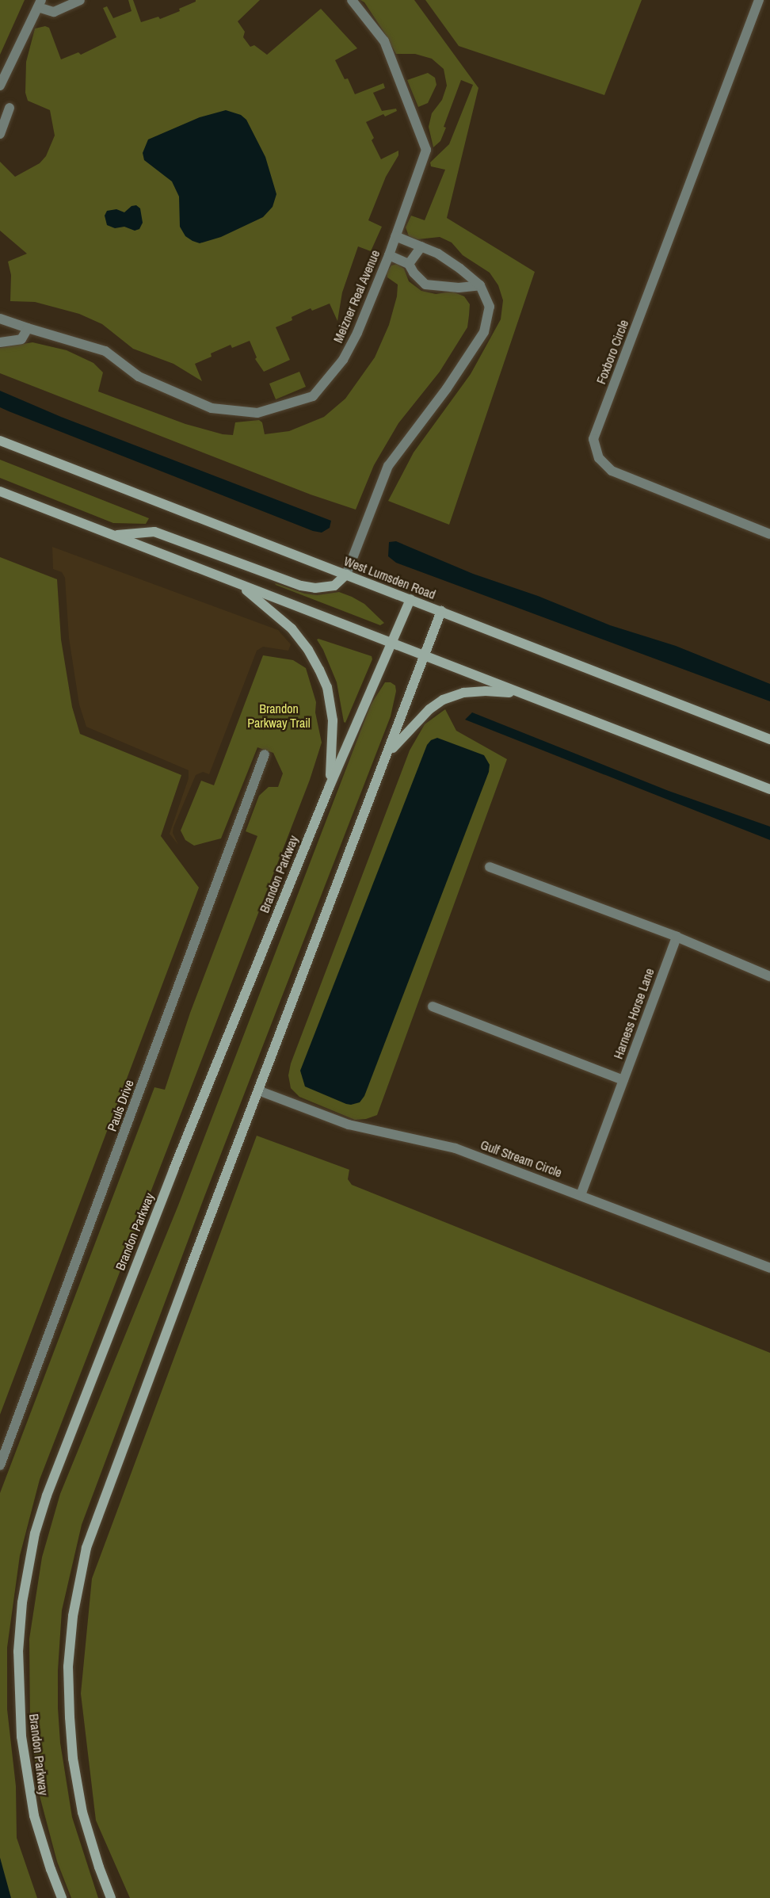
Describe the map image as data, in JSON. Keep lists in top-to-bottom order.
{
  "streets": {
    "main road": ["West Lumsden Road", "Brandon Parkway"],
    "street": [
      "Meizner Real Avenue",
      "Foxboro Circle",
      "Harness Horse Lane",
      "Pauls Drive",
      "Gulf Stream Circle"
    ]
  },
  "crossings": [
    ["West Lumsden Road", "Brandon Parkway"],
    ["Harness Horse Lane", "Gulf Stream Circle"]
  ],
  "parks": ["Brandon Parkway Trail"]
}
